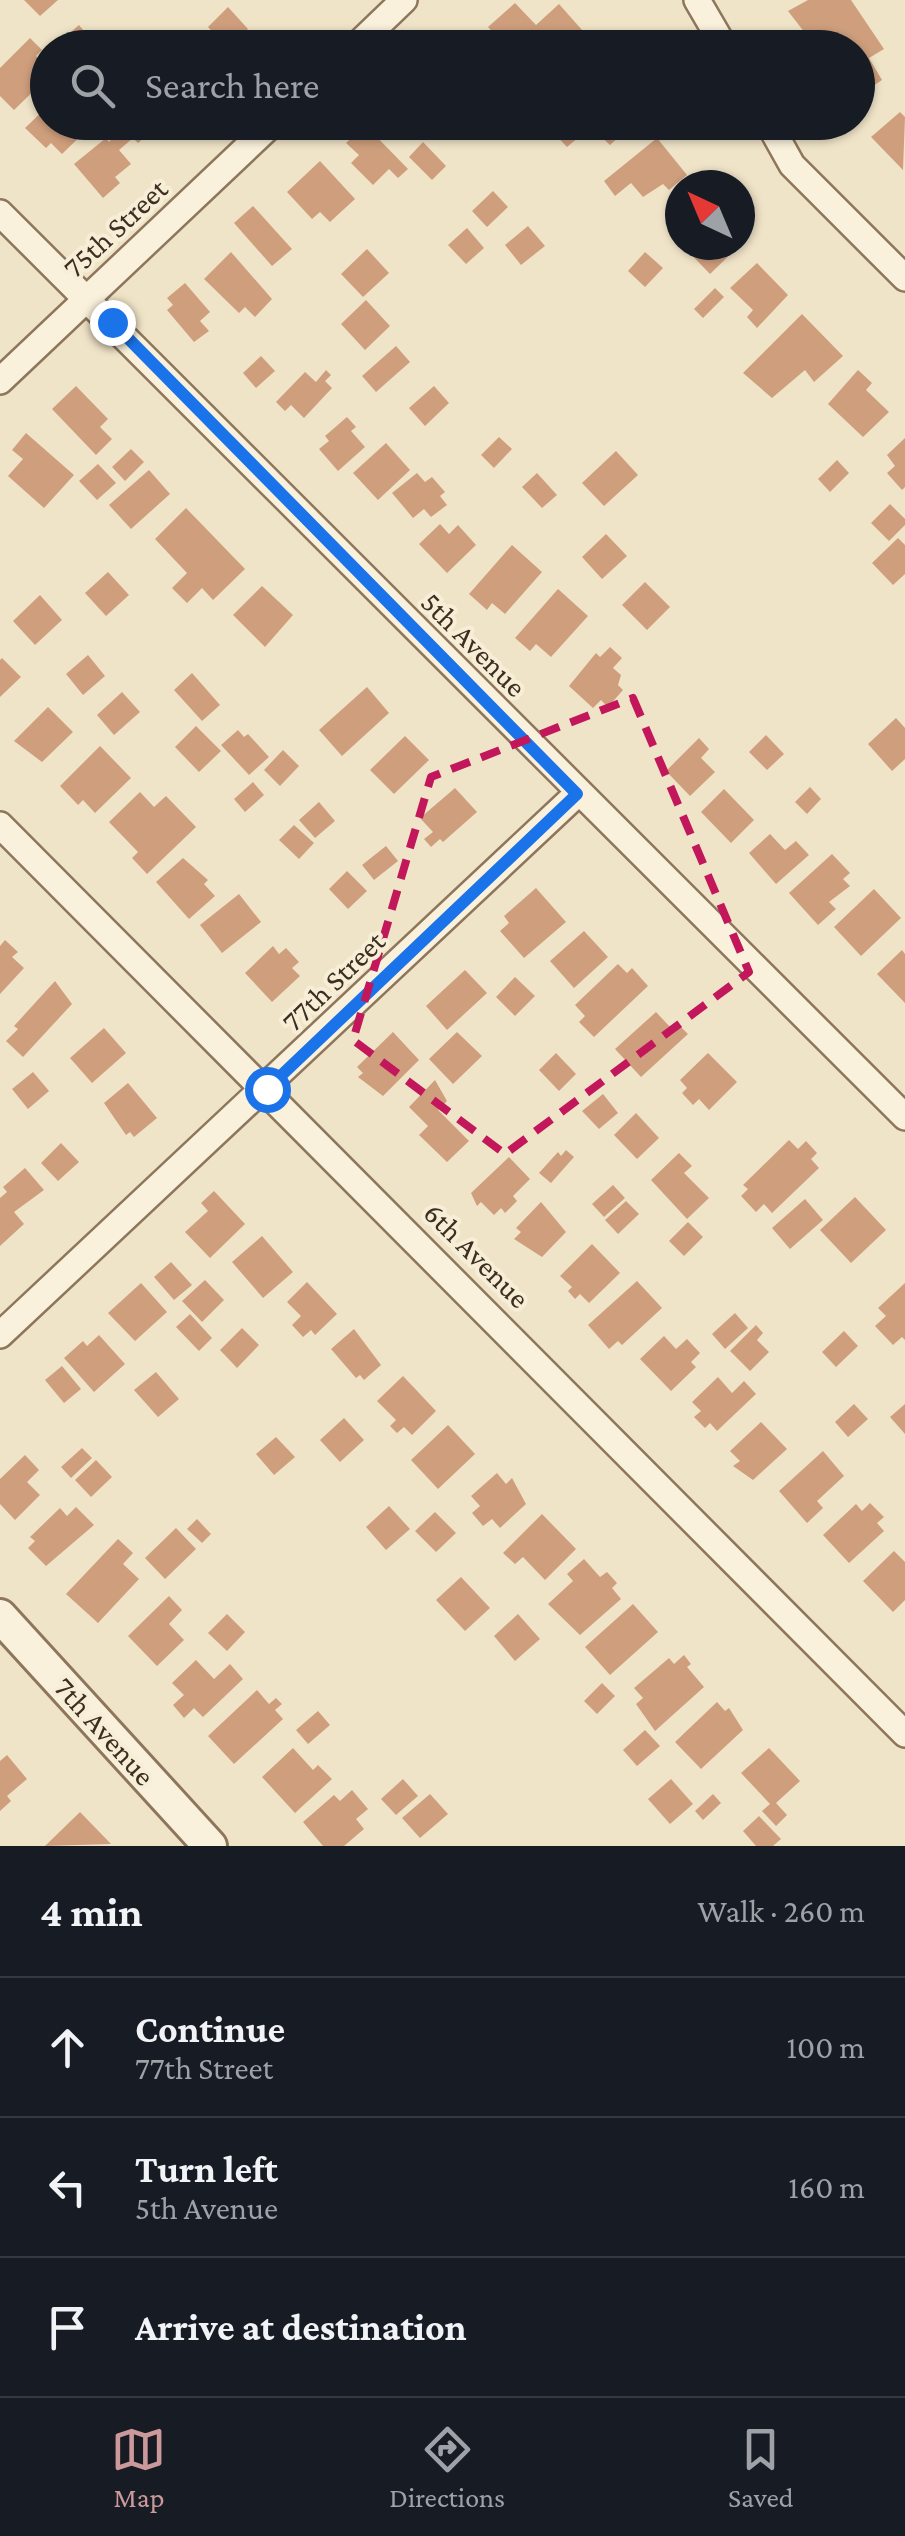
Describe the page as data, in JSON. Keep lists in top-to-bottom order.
{
  "streets": {
    "street": [
      "75th Street",
      "5th Avenue",
      "77th Street",
      "6th Avenue",
      "7th Avenue"
    ]
  },
  "crossings": [
    ["75th Street", "5th Avenue"],
    ["5th Avenue", "77th Street"],
    ["77th Street", "6th Avenue"]
  ],
  "north": "top left",
  "page": {
    "search": "Search here",
    "heading": ["4 min", "Walk · 260 m"],
    "list": [
      ["Continue", "77th Street", "100 m"],
      ["Turn left", "5th Avenue", "160 m"],
      "Arrive at destination"
    ],
    "nav": ["Map", "Directions", "Saved"]
  }
}
